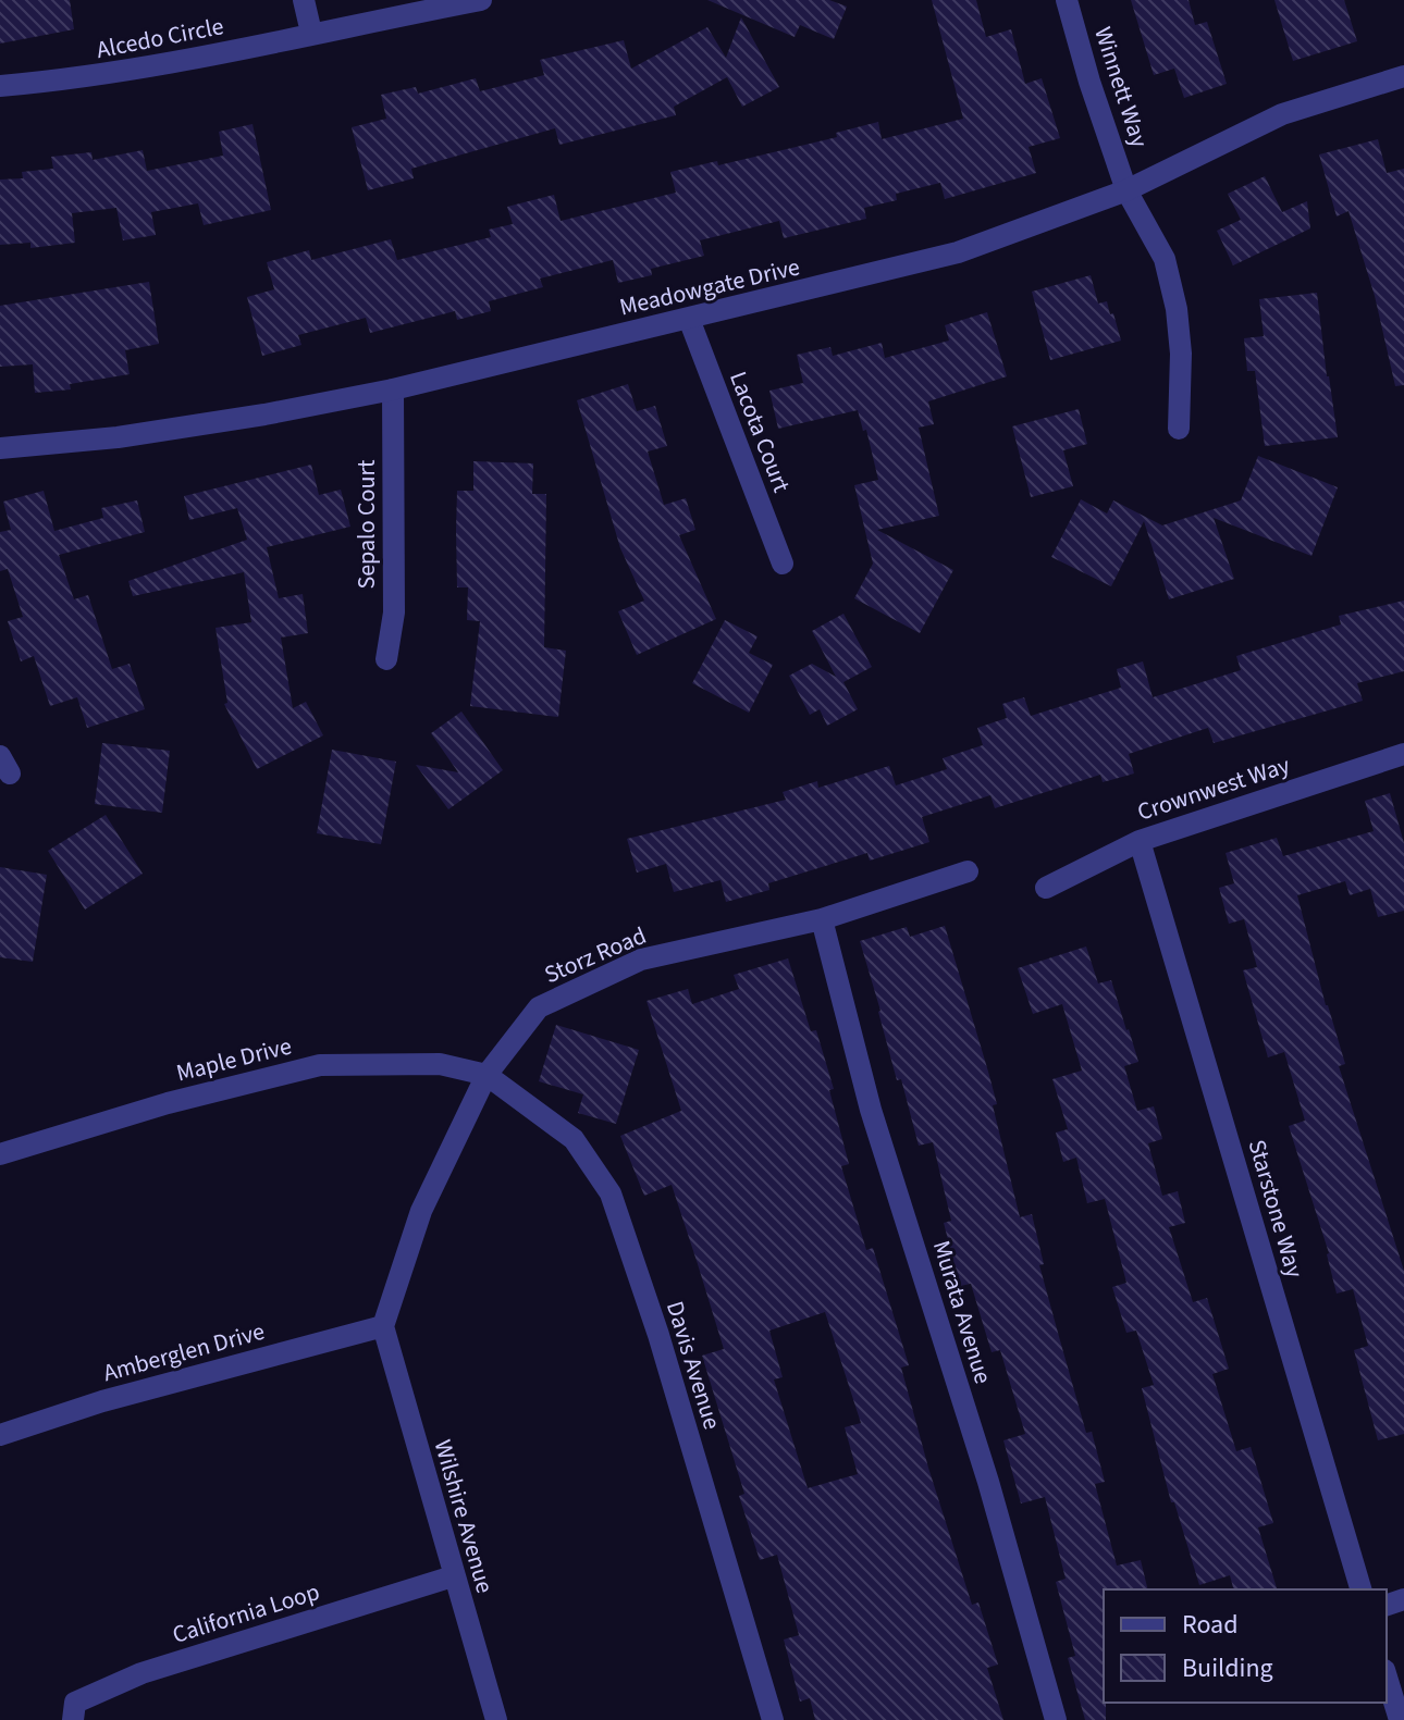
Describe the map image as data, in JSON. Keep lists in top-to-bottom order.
{
  "streets": {
    "street": [
      "Alcedo Circle",
      "Winnett Way",
      "Meadowgate Drive",
      "Lacota Court",
      "Sepalo Court",
      "Crownwest Way",
      "Storz Road",
      "Maple Drive",
      "Starstone Way",
      "Murata Avenue",
      "Amberglen Drive",
      "Davis Avenue",
      "Wilshire Avenue",
      "California Loop"
    ]
  },
  "crossings": [
    ["Winnett Way", "Meadowgate Drive"],
    ["Meadowgate Drive", "Lacota Court"],
    ["Meadowgate Drive", "Sepalo Court"],
    ["Crownwest Way", "Starstone Way"],
    ["Storz Road", "Maple Drive"],
    ["Storz Road", "Murata Avenue"],
    ["Storz Road", "Amberglen Drive"],
    ["Storz Road", "Davis Avenue"],
    ["Storz Road", "Wilshire Avenue"],
    ["Maple Drive", "Davis Avenue"],
    ["Amberglen Drive", "Wilshire Avenue"],
    ["Wilshire Avenue", "California Loop"]
  ],
  "legend": ["Road", "Building"]
}
